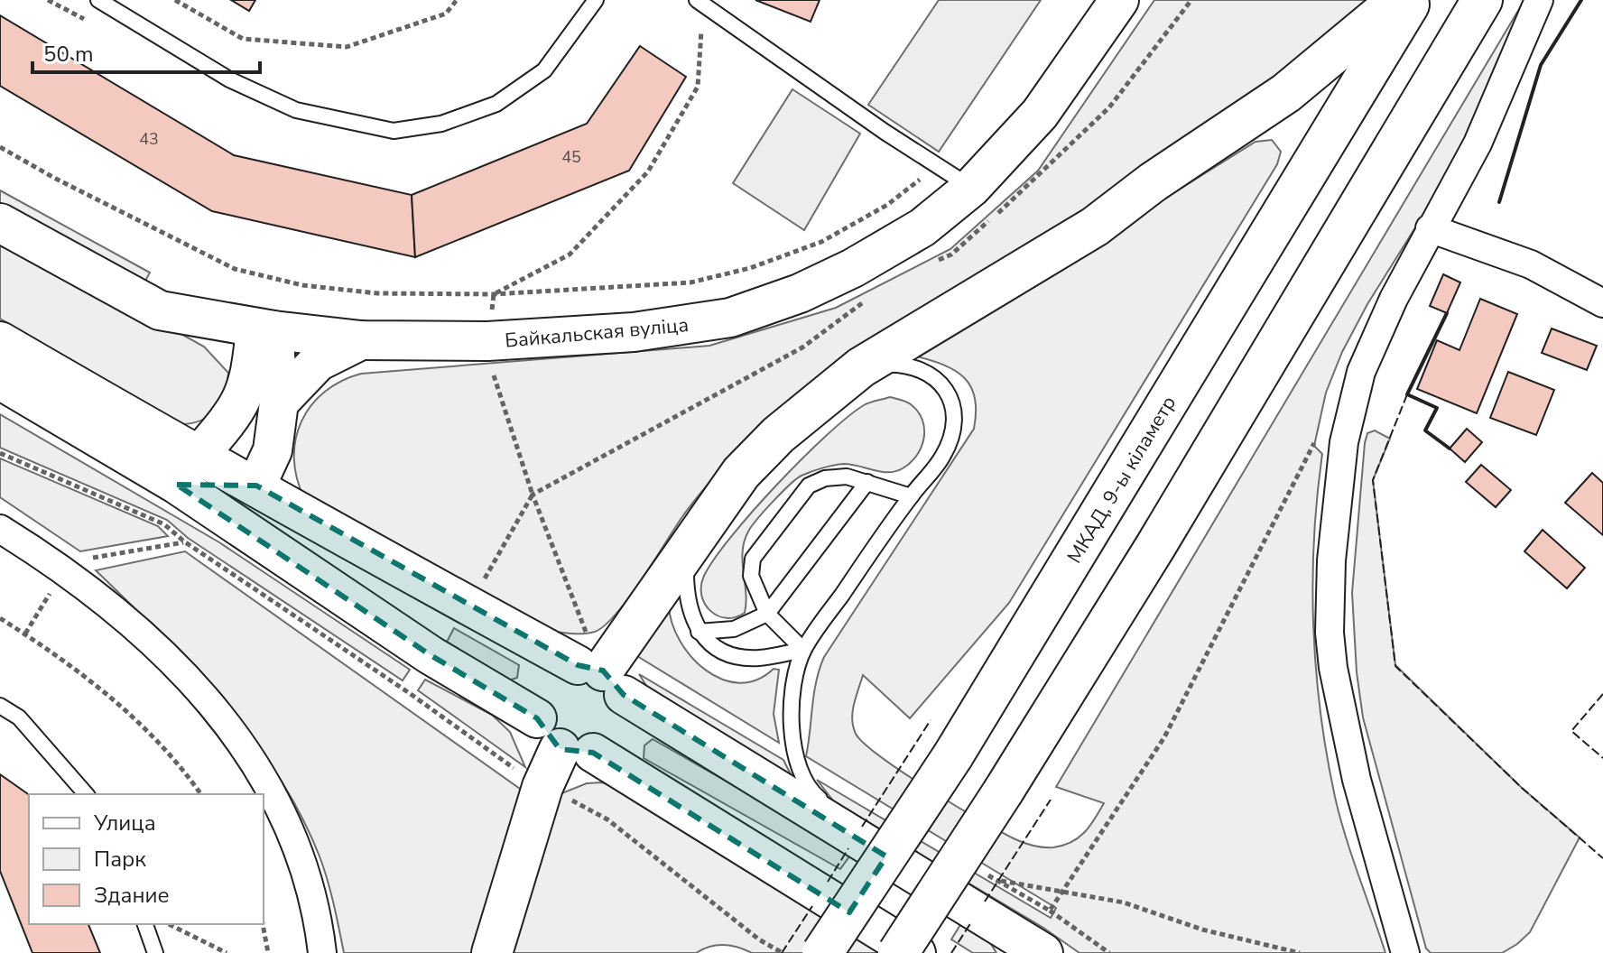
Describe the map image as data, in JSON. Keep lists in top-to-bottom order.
{
  "streets": {
    "highway": ["МКАД, 9-ы кіламетр"],
    "main road": ["Байкальская вуліца"]
  },
  "house_numbers": ["43", "45"],
  "legend": ["Улица", "Парк", "Здание"],
  "scale_bar": "50 m"
}
